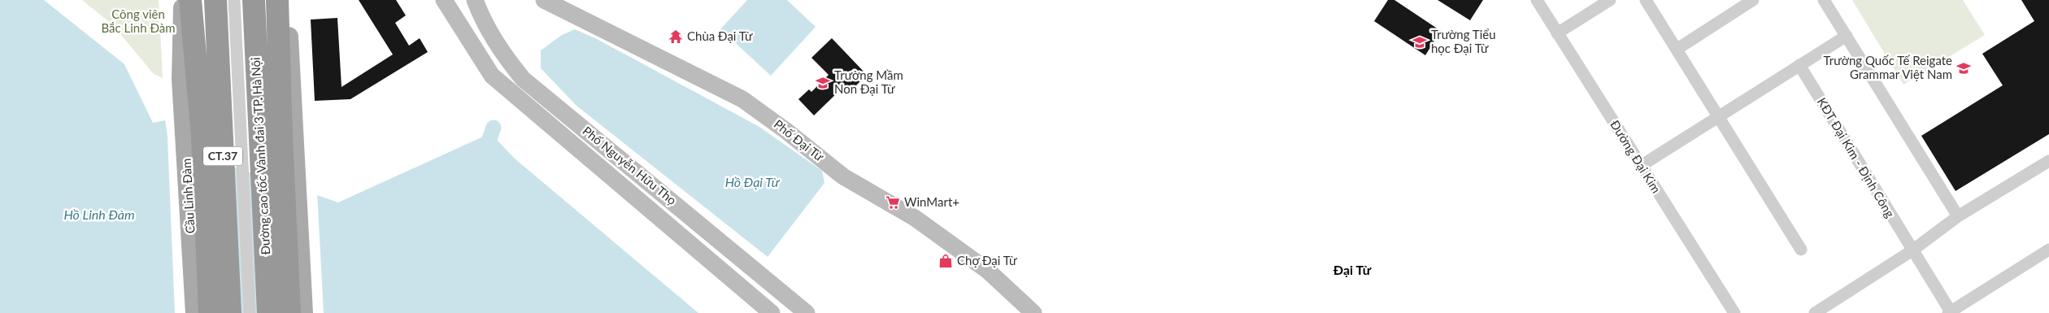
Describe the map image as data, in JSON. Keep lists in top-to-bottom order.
{
  "streets": {
    "highway": ["CT.37", "Đường cao tốc Vành đai 3 TP. Hà Nội"],
    "main road": ["Phố Đại Từ", "Phố Nguyễn Hữu Thọ", "Cầu Linh Đàm"],
    "street": ["Đường Đại Kim", "KĐT Đại Kim - Định Công"]
  },
  "districts": ["Đại Từ"],
  "water": ["Hồ Đại Từ", "Hồ Linh Đàm"],
  "parks": ["Công viên Bắc Linh Đàm"],
  "places": {
    "temple": ["Chùa Đại Từ"],
    "school or university": ["Trường Tiểu học Đại Từ", "Trường Quốc Tế Reigate Grammar Việt Nam", "Trường Mầm Non Đại Từ"],
    "supermarket": ["WinMart+"],
    "shop": ["Chợ Đại Từ"]
  }
}
